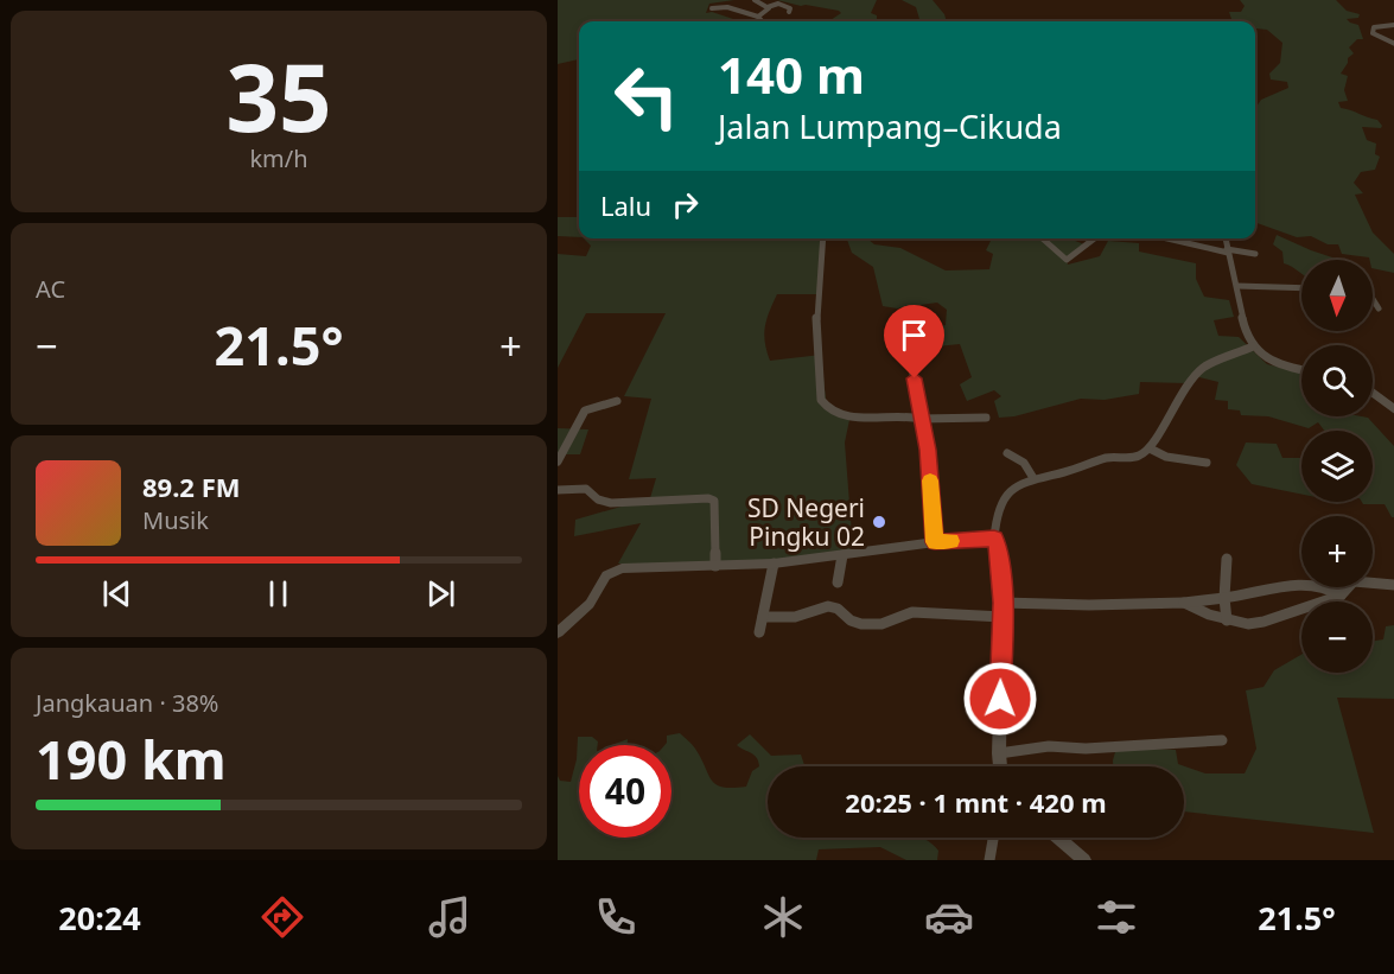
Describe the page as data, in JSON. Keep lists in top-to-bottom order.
{
  "places": ["SD Negeri Pingku 02"],
  "north": "bottom",
  "page": {
    "tile": [
      ["35", "km/h"],
      "AC",
      ["Jangkauan · 38%", "190 km"]
    ],
    "turn": ["140 m", "Jalan Lumpang–Cikuda"],
    "then": "Lalu",
    "map_buttons": ["+", "−"],
    "heat": ["−", "21.5°", "+"],
    "song": ["89.2 FM", "Musik"],
    "limit": "40",
    "trip": "20:25 · 1 mnt · 420 m",
    "tabs": ["20:24", "21.5°"]
  }
}
